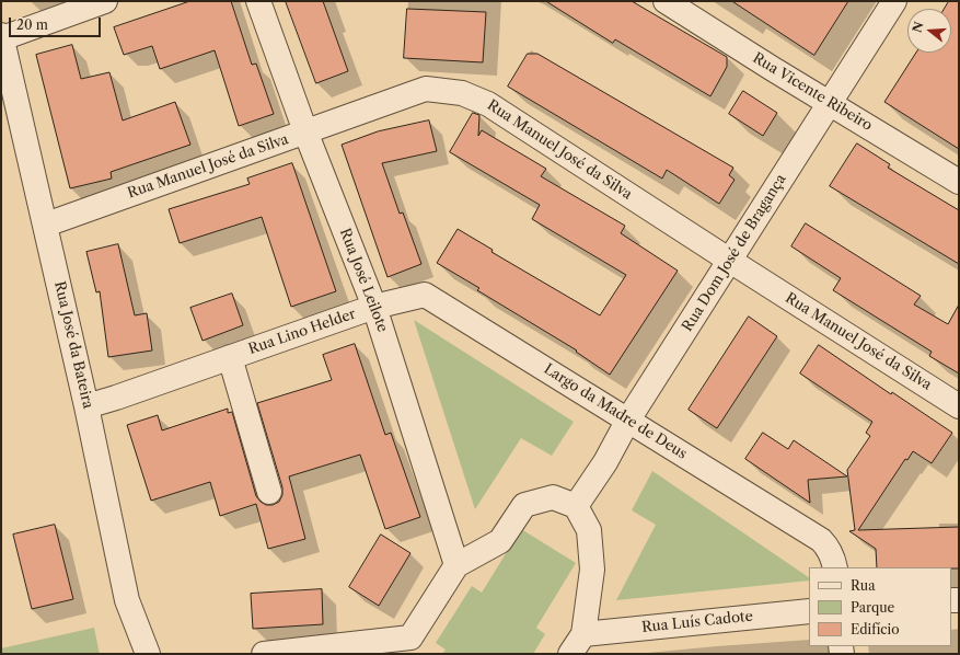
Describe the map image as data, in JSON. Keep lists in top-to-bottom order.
{
  "streets": {
    "street": [
      "Rua Vicente Ribeiro",
      "Rua Manuel José da Silva",
      "Rua Dom José de Bragança",
      "Rua José Leilote",
      "Rua Lino Helder",
      "Rua José da Bateira",
      "Largo da Madre de Deus",
      "Rua Luís Cadote"
    ]
  },
  "crossings": [
    ["Rua Vicente Ribeiro", "Rua Dom José de Bragança"],
    ["Rua Manuel José da Silva", "Rua Dom José de Bragança"],
    ["Rua Manuel José da Silva", "Rua José Leilote"],
    ["Rua Manuel José da Silva", "Rua José da Bateira"],
    ["Rua Dom José de Bragança", "Largo da Madre de Deus"],
    ["Rua José Leilote", "Rua Lino Helder"],
    ["Rua José Leilote", "Largo da Madre de Deus"],
    ["Rua Lino Helder", "Rua José da Bateira"],
    ["Rua Lino Helder", "Largo da Madre de Deus"]
  ],
  "legend": ["Rua", "Parque", "Edifício"],
  "scale_bar": "20 m",
  "north": "left"
}
